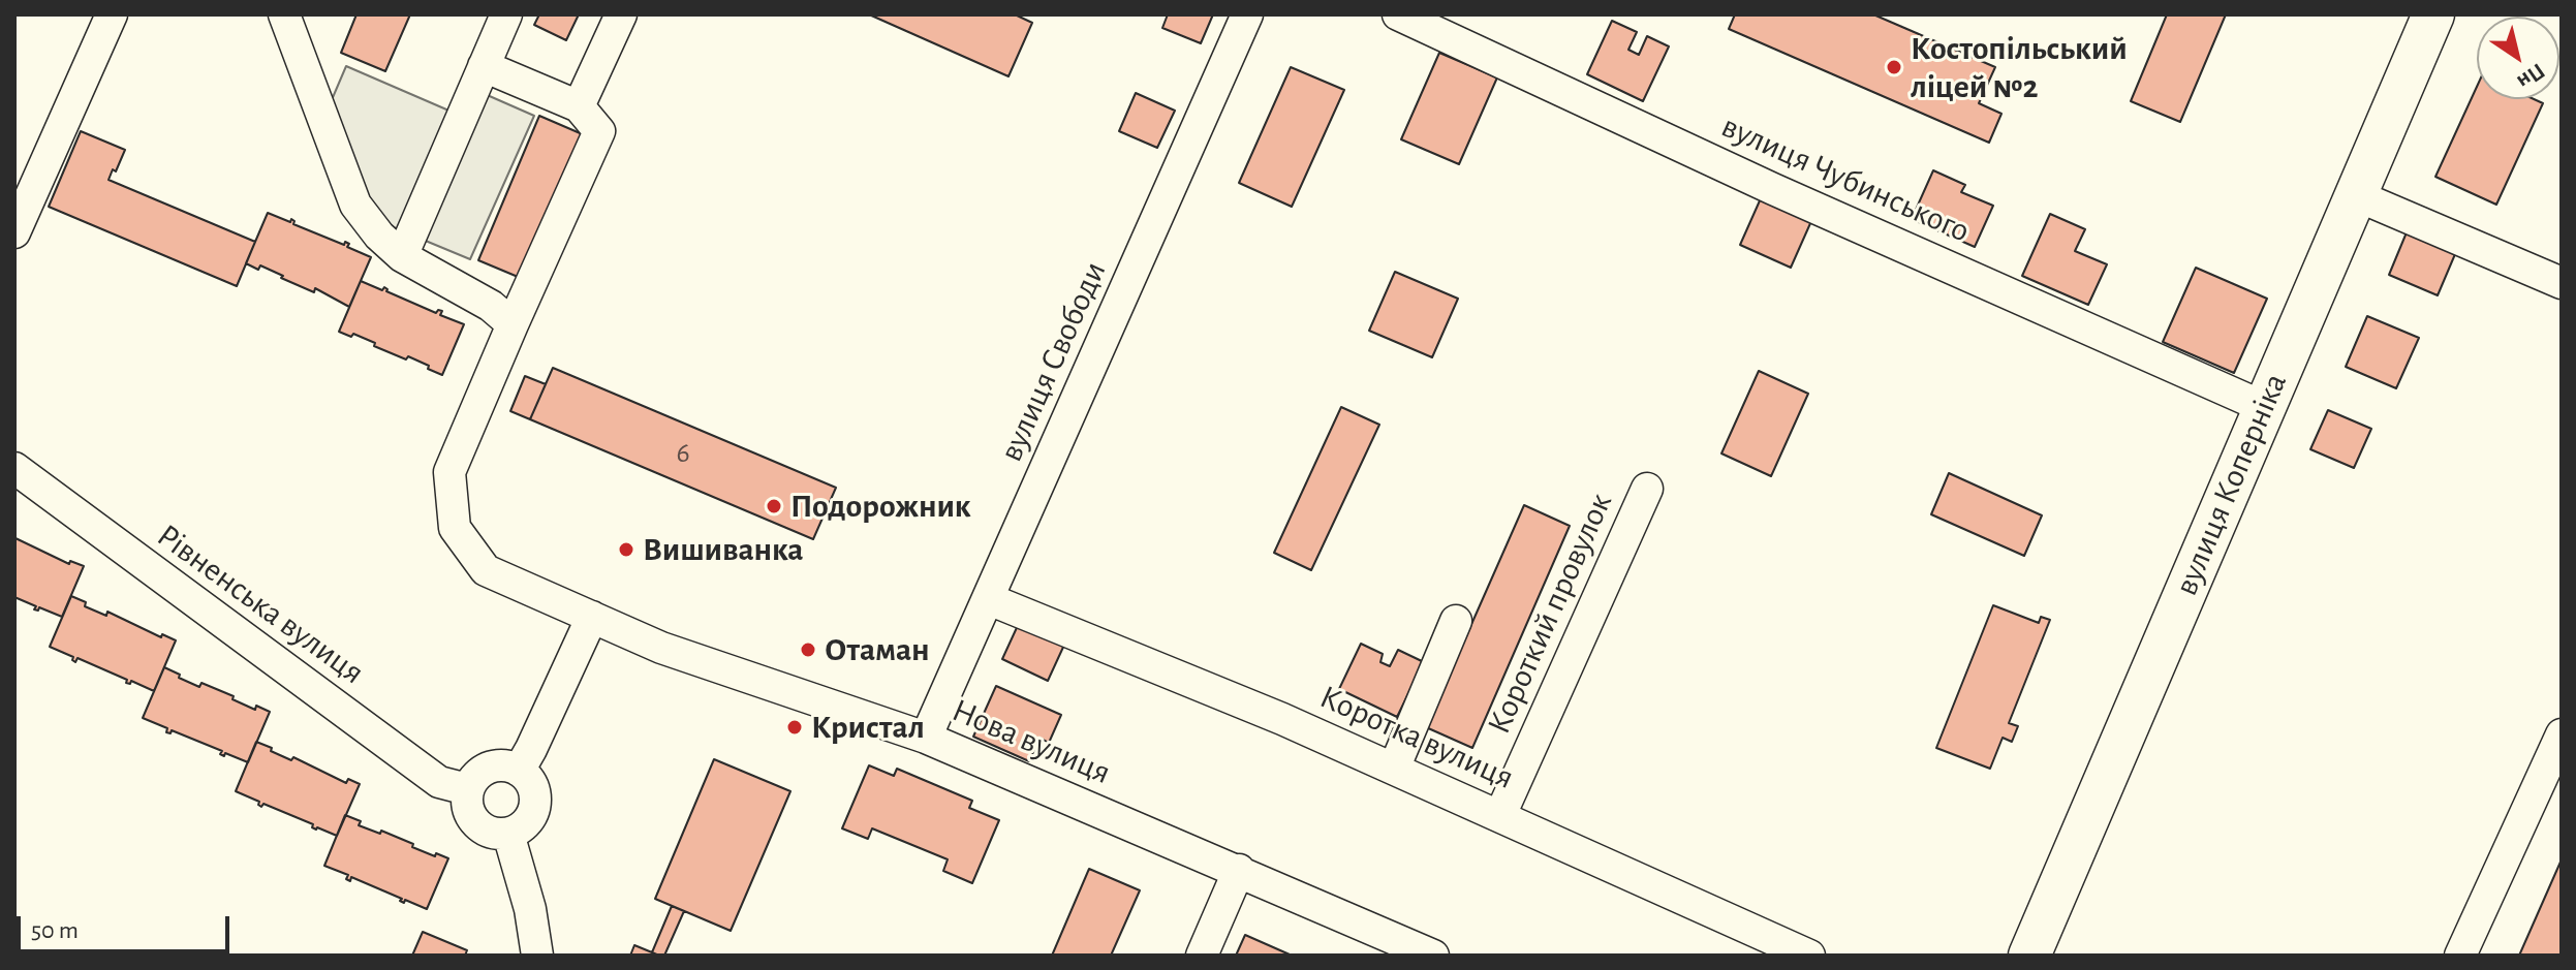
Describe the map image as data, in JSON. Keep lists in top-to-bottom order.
{
  "streets": {
    "main road": ["вулиця Коперніка"],
    "street": [
      "вулиця Чубинського",
      "вулиця Свободи",
      "Рівненська вулиця",
      "Короткий провулок",
      "Коротка вулиця",
      "Нова вулиця"
    ]
  },
  "crossings": [
    ["вулиця Чубинського", "вулиця Коперніка"],
    ["вулиця Свободи", "Коротка вулиця"],
    ["вулиця Свободи", "Нова вулиця"],
    ["Короткий провулок", "Коротка вулиця"]
  ],
  "places": [
    "Костопільський ліцей №2",
    "Подорожник",
    "Вишиванка",
    "Отаман",
    "Кристал"
  ],
  "house_numbers": ["6"],
  "scale_bar": "50 m",
  "north": "bottom right"
}
